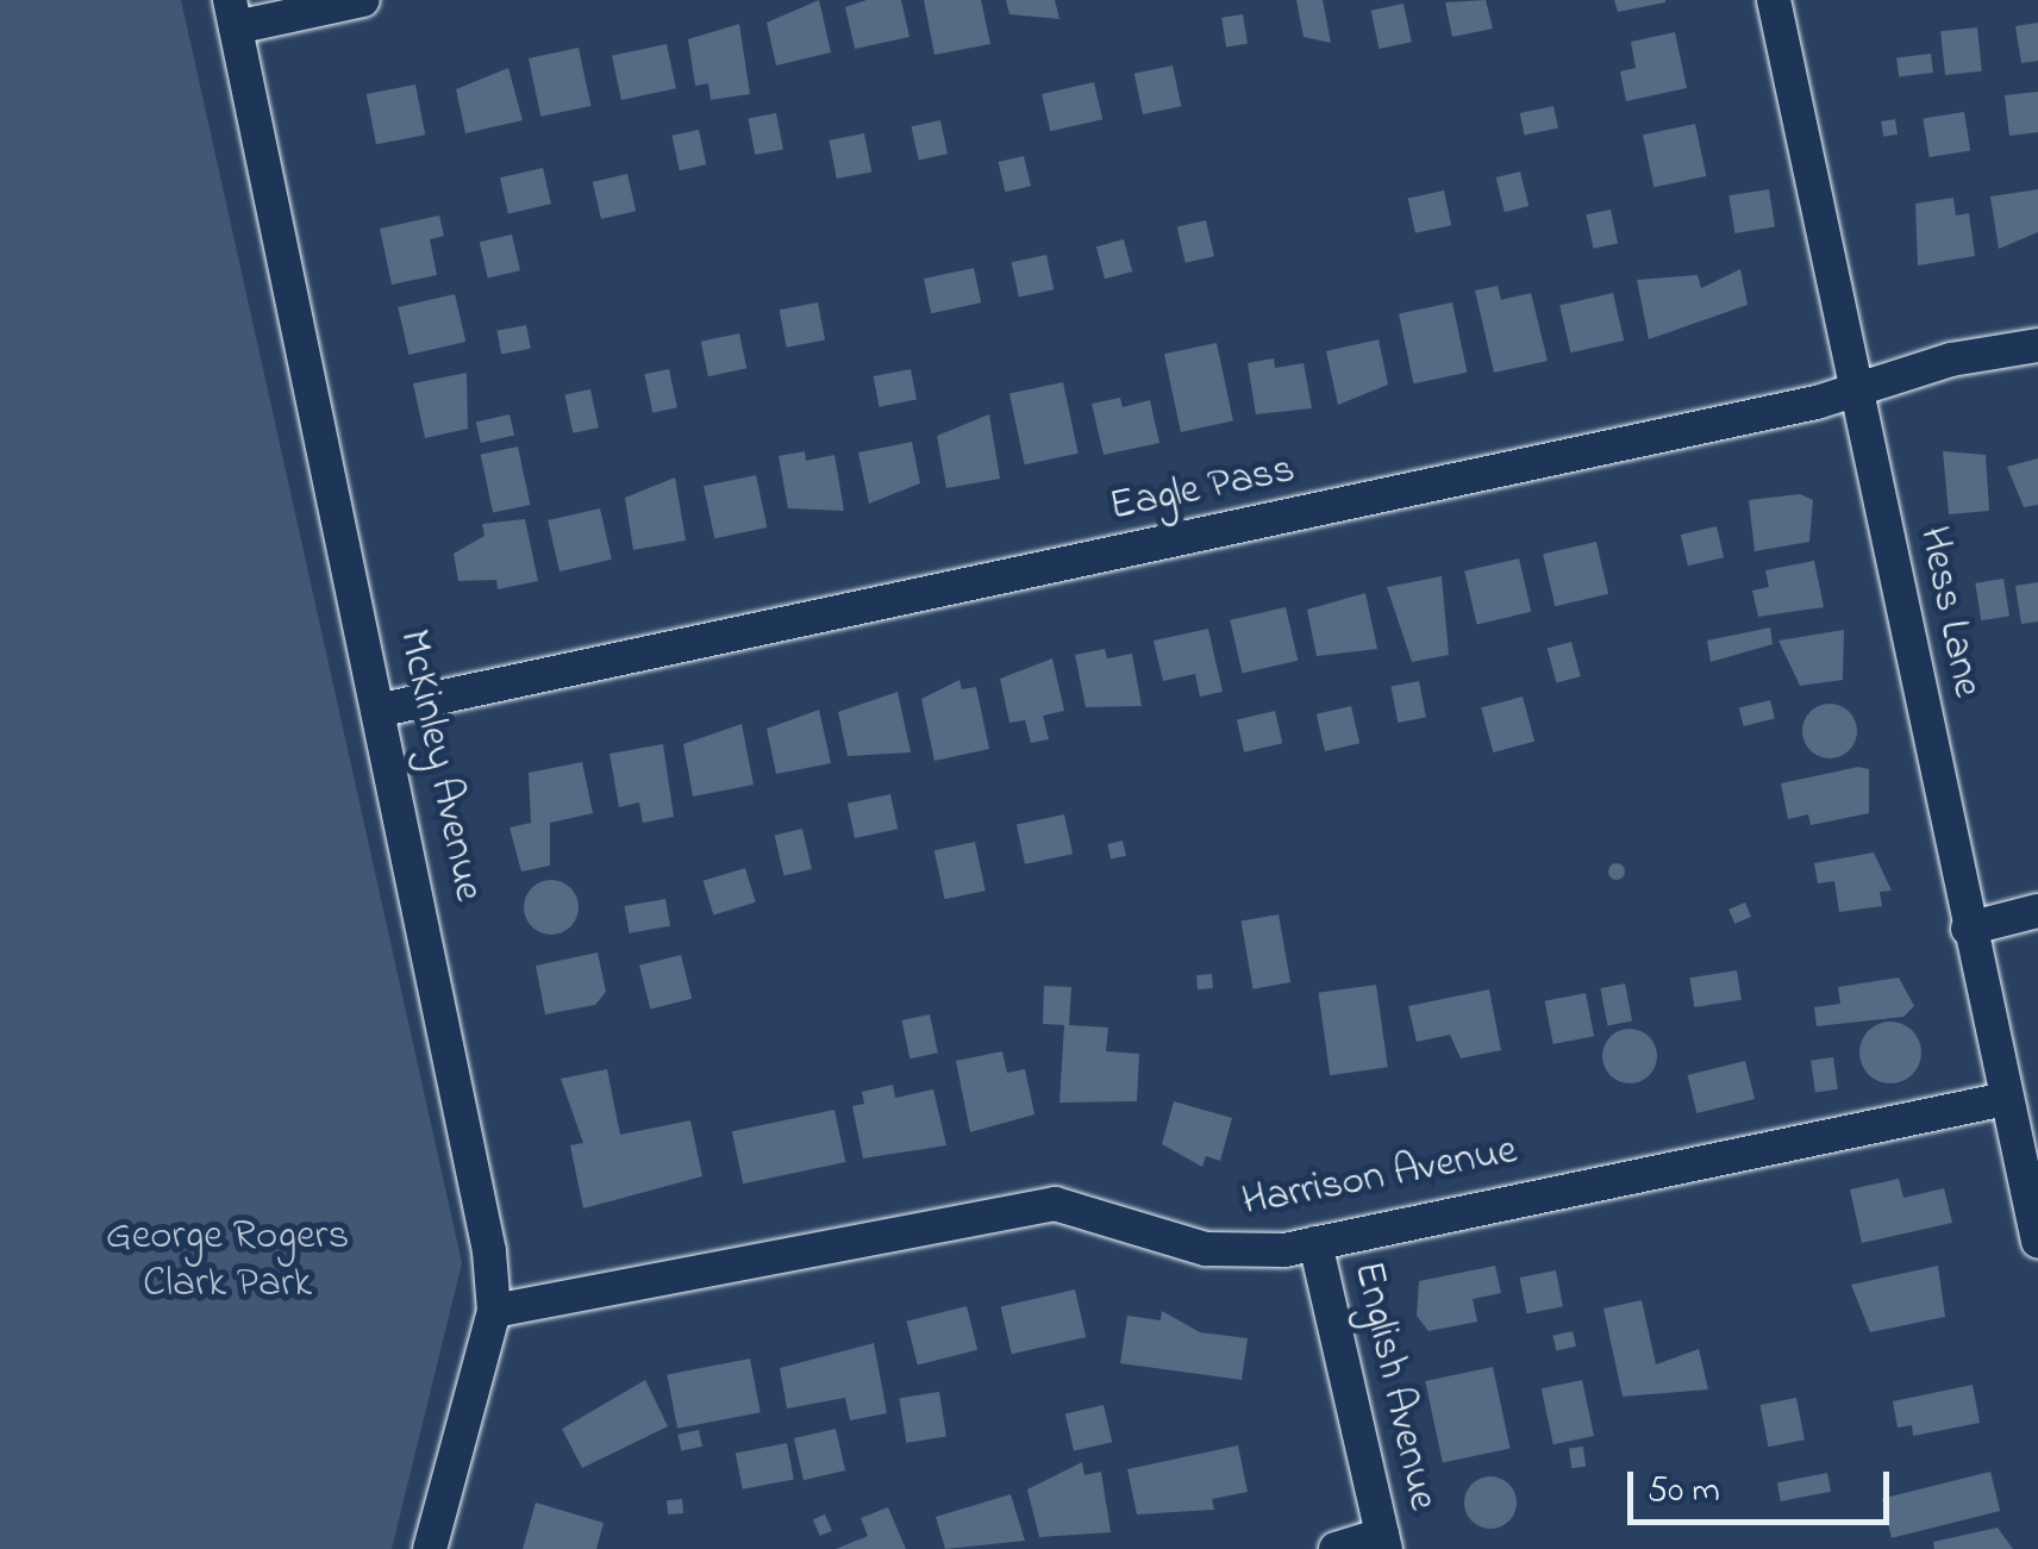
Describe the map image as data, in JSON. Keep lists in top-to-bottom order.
{
  "streets": {
    "street": [
      "Eagle Pass",
      "Hess Lane",
      "McKinley Avenue",
      "Harrison Avenue",
      "English Avenue"
    ]
  },
  "crossings": [
    ["Eagle Pass", "Hess Lane"],
    ["Eagle Pass", "McKinley Avenue"],
    ["Hess Lane", "Harrison Avenue"],
    ["McKinley Avenue", "Harrison Avenue"],
    ["Harrison Avenue", "English Avenue"]
  ],
  "parks": ["George Rogers Clark Park"],
  "scale_bar": "50 m"
}
